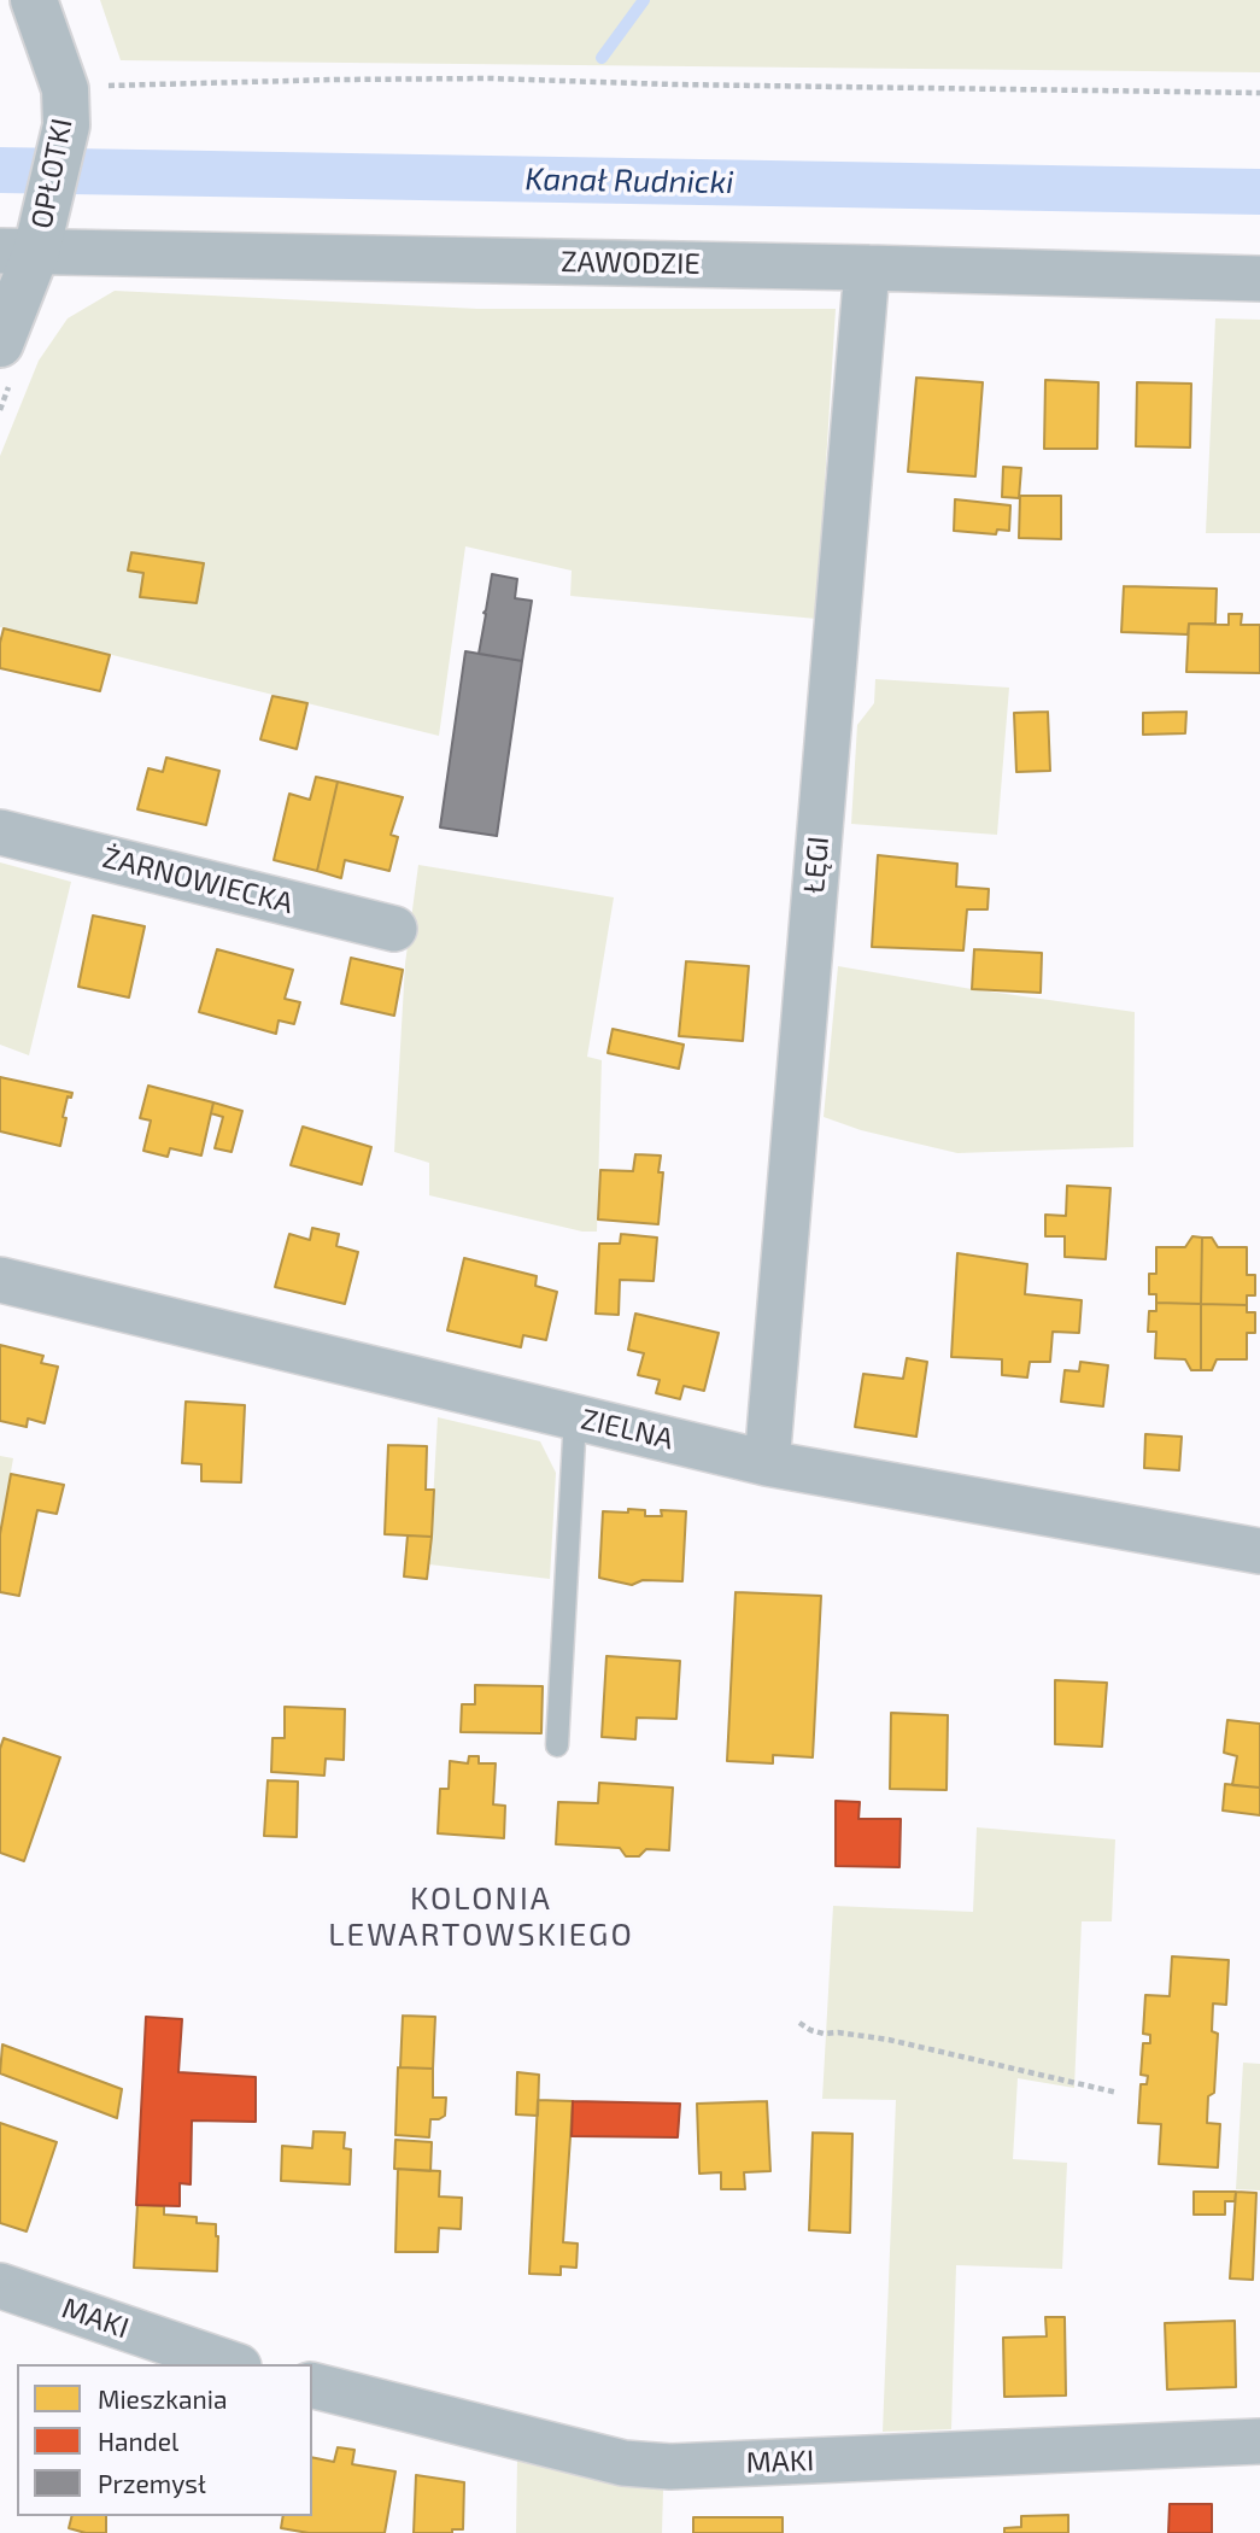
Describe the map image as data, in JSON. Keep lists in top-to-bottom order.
{
  "streets": {
    "street": [
      "OPŁOTKI",
      "ZAWODZIE",
      "ŁĘGI",
      "ŻARNOWIECKA",
      "ZIELNA",
      "MAKI"
    ]
  },
  "crossings": [
    ["OPŁOTKI", "ZAWODZIE"],
    ["ZAWODZIE", "ŁĘGI"],
    ["ŁĘGI", "ZIELNA"]
  ],
  "districts": ["KOLONIA LEWARTOWSKIEGO"],
  "water": ["Kanał Rudnicki"],
  "legend": ["Mieszkania", "Handel", "Przemysł"]
}
